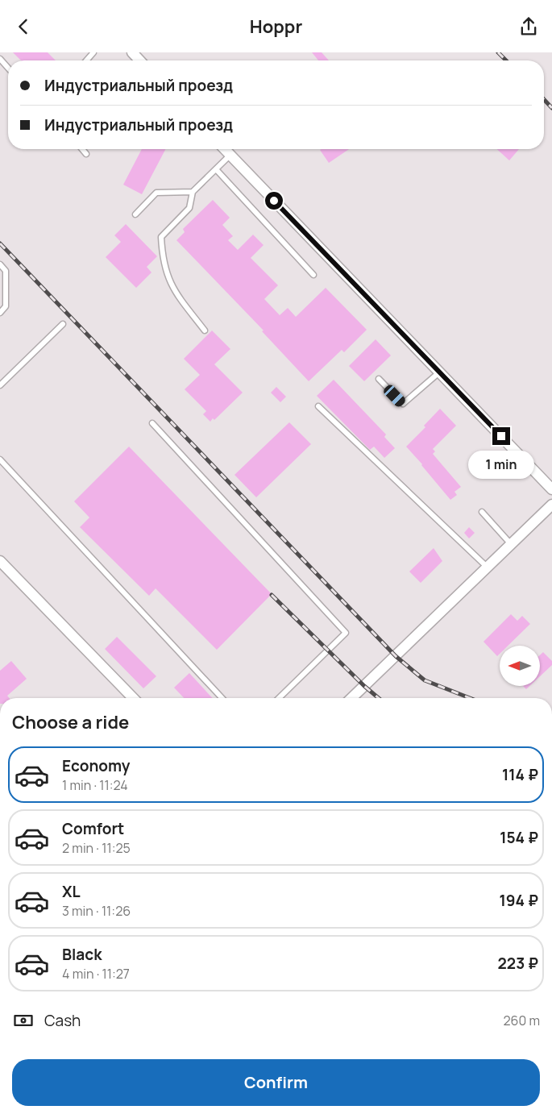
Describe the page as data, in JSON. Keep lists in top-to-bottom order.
{
  "north": "left",
  "page": {
    "header": "Hoppr",
    "banner": ["Индустриальный проезд", "Индустриальный проезд"],
    "bubble": "1 min",
    "heading": "Choose a ride",
    "list": [
      {
        "name": "Economy",
        "note": "1 min · 11:24",
        "value": "114 ₽"
      },
      {
        "name": "Comfort",
        "note": "2 min · 11:25",
        "value": "154 ₽"
      },
      {
        "name": "XL",
        "note": "3 min · 11:26",
        "value": "194 ₽"
      },
      {
        "name": "Black",
        "note": "4 min · 11:27",
        "value": "223 ₽"
      }
    ],
    "pay": ["Cash", "260 m"],
    "buttons": "Confirm"
  }
}
